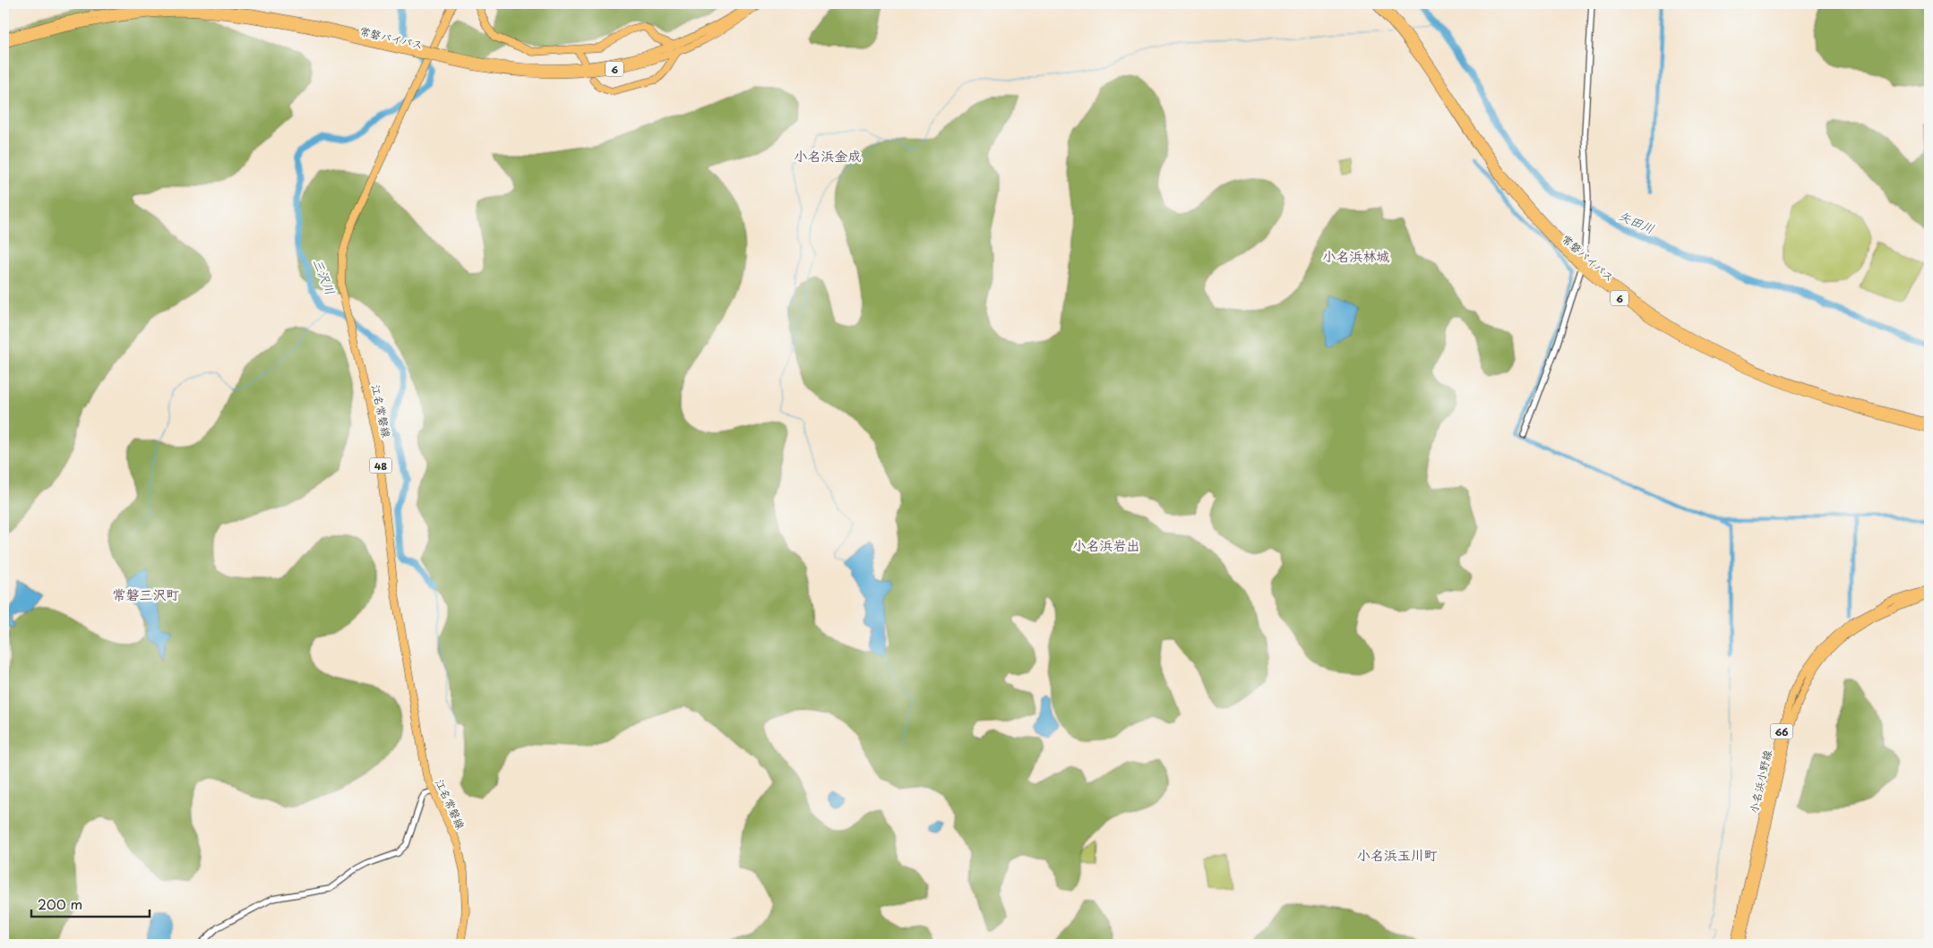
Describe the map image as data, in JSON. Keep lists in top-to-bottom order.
{
  "streets": {
    "main road": [
      "常磐バイパス",
      "6",
      "江名常磐線",
      "48",
      "66",
      "小名浜小野線"
    ]
  },
  "districts": [
    "小名浜金成",
    "小名浜林城",
    "小名浜岩出",
    "常磐三沢町",
    "小名浜玉川町"
  ],
  "water": ["矢田川", "三沢川"],
  "scale_bar": "200 m"
}
